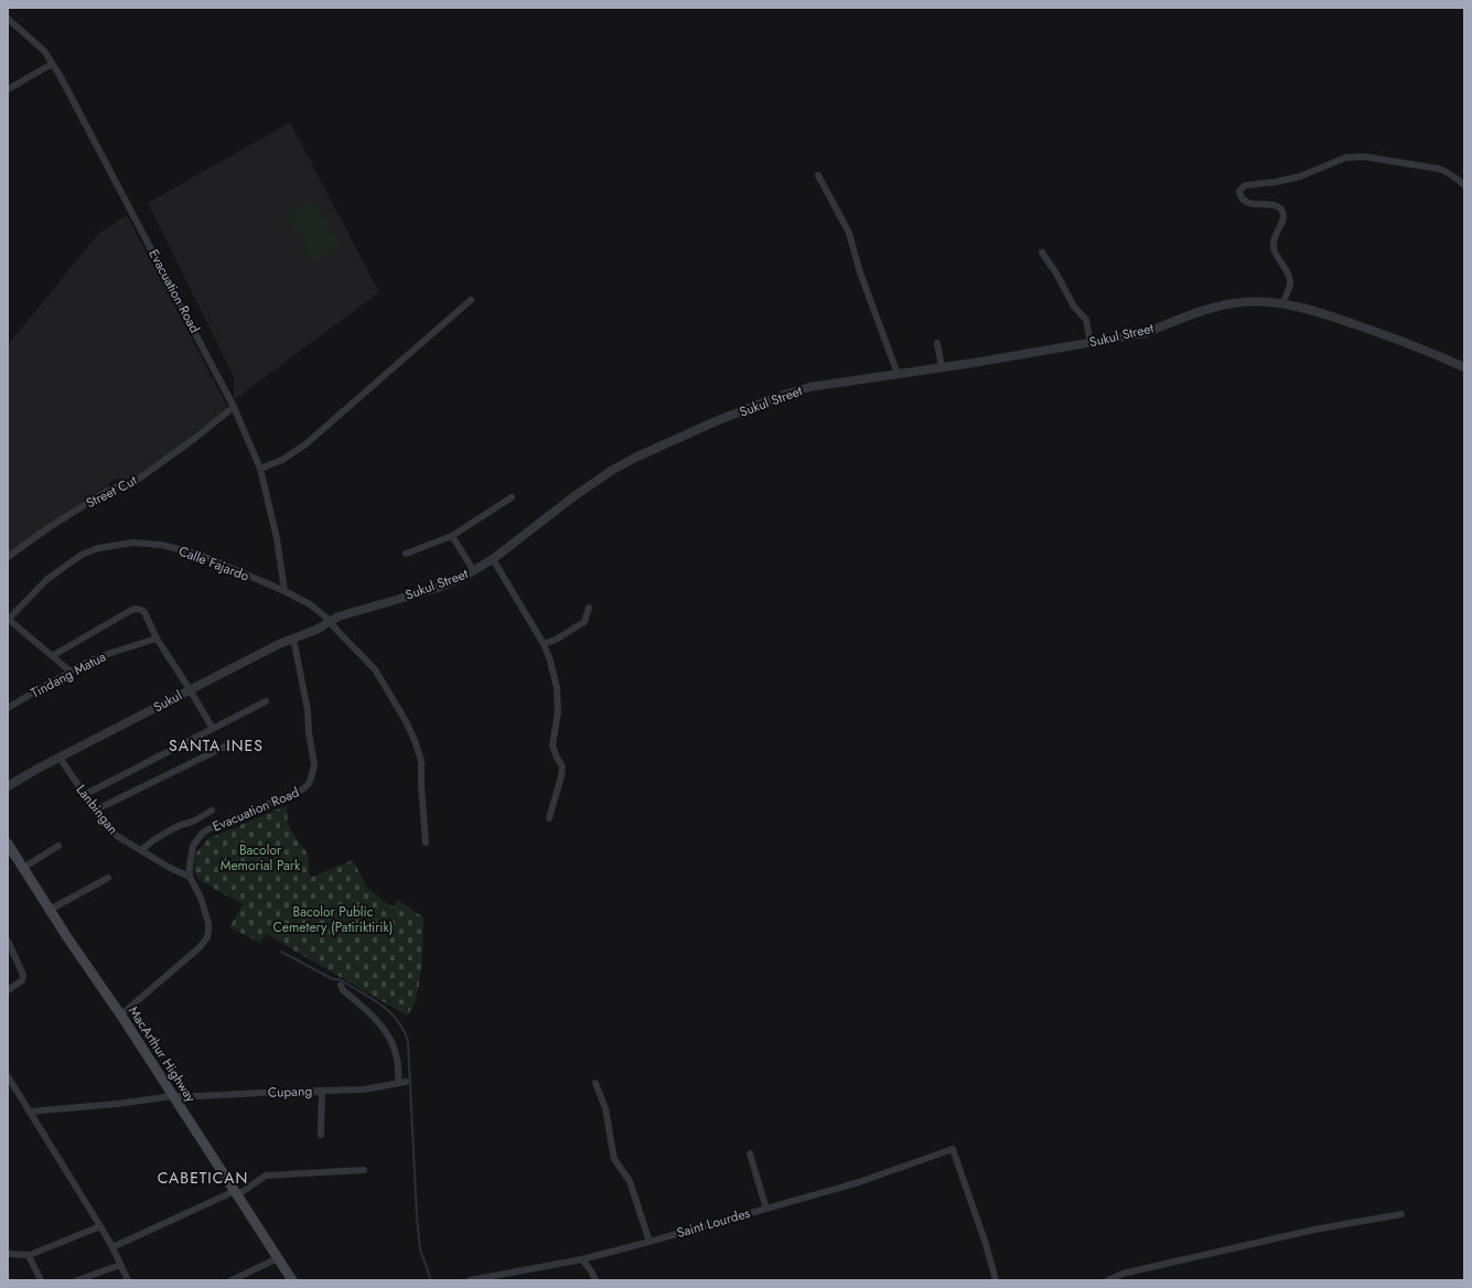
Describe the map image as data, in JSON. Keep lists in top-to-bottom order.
{
  "streets": {
    "main road": ["MacArthur Highway"],
    "street": [
      "Evacuation Road",
      "Sukul Street",
      "Street Cut",
      "Calle Fajardo",
      "Tindang Matua",
      "Sukul",
      "Lanbingan",
      "Cupang",
      "Saint Lourdes"
    ]
  },
  "crossings": [
    ["Evacuation Road", "Street Cut"],
    ["Evacuation Road", "Calle Fajardo"],
    ["Evacuation Road", "Sukul"],
    ["Evacuation Road", "Lanbingan"],
    ["Sukul Street", "Calle Fajardo"],
    ["Sukul Street", "Sukul"],
    ["Calle Fajardo", "Sukul"],
    ["Sukul", "Lanbingan"],
    ["MacArthur Highway", "Cupang"]
  ],
  "districts": ["SANTA INES", "CABETICAN"],
  "parks": ["Bacolor Memorial Park", "Bacolor Public Cemetery (Patiriktirik)"]
}
